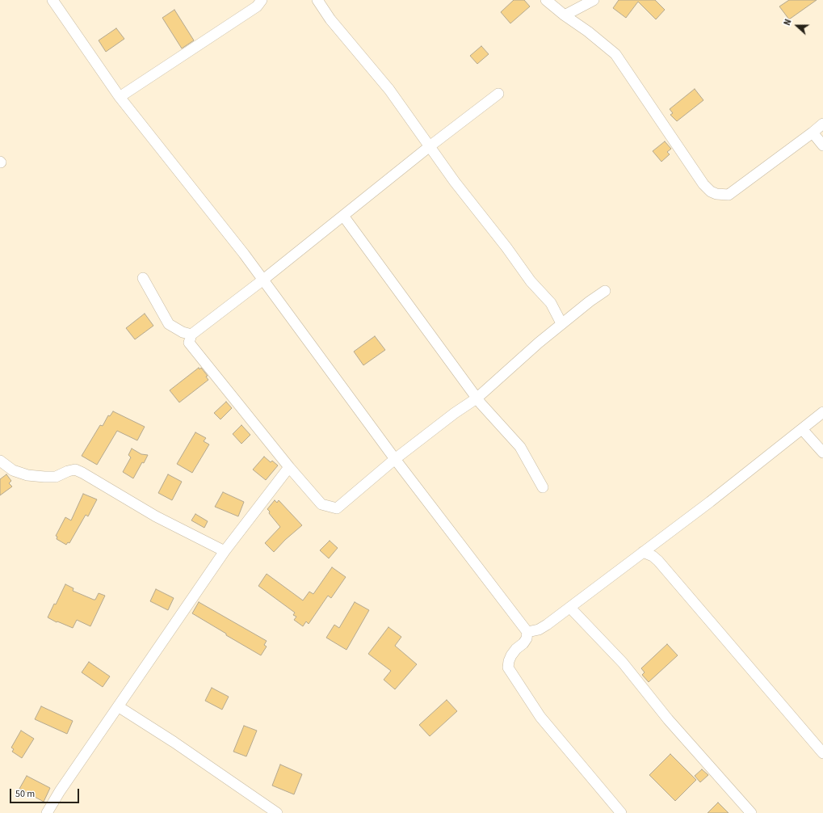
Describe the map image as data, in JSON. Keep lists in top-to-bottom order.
{
  "scale_bar": "50 m",
  "north": "left"
}
